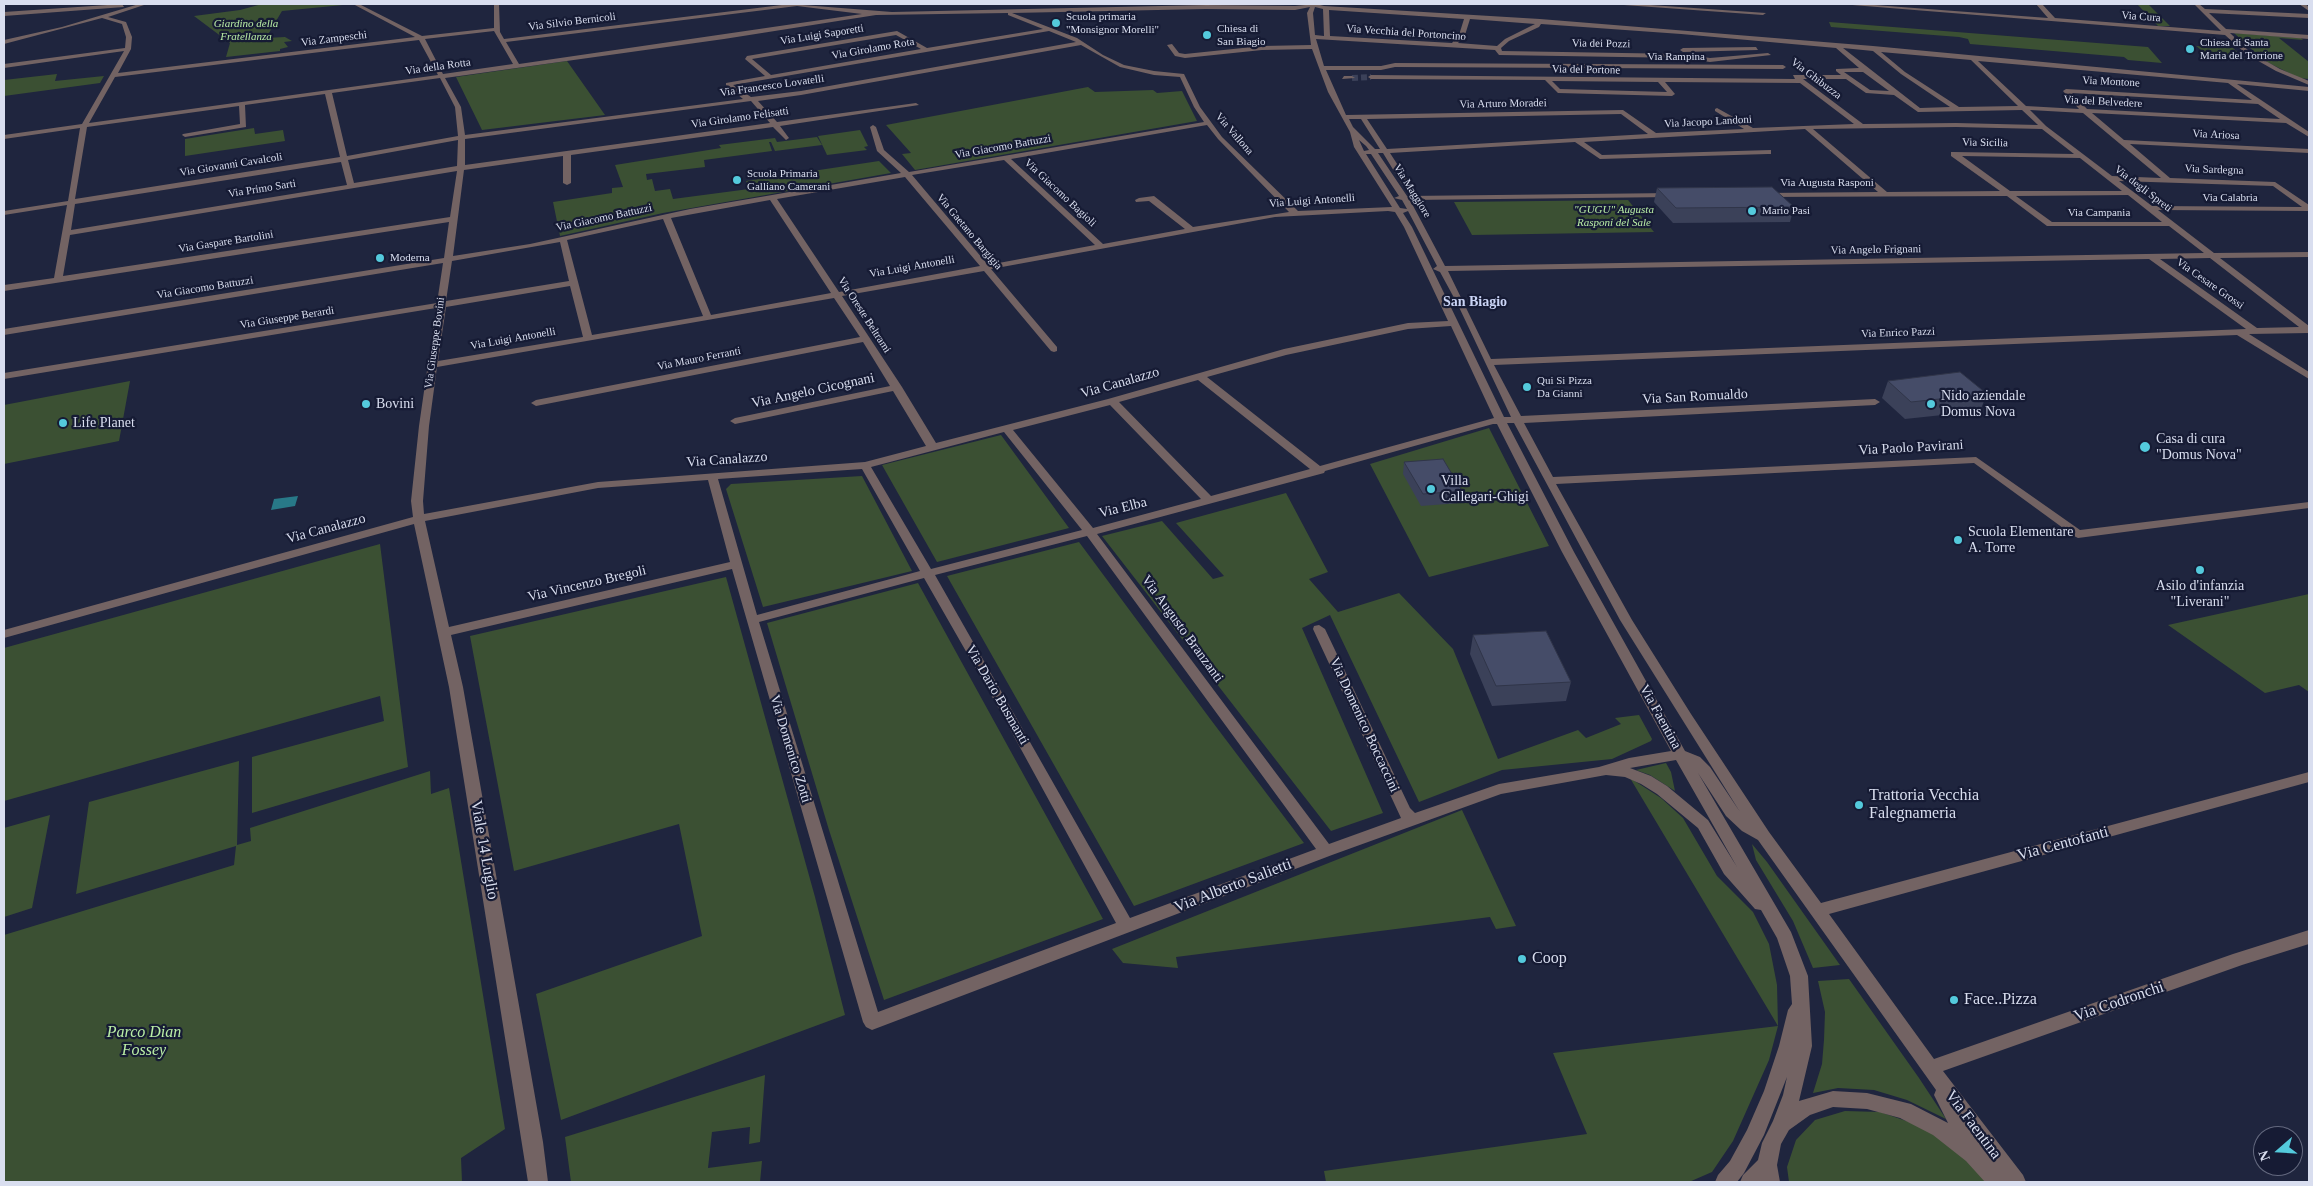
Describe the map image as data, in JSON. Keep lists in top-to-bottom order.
{
  "streets": {
    "street": [
      "Via Cura",
      "Via Silvio Bernicoli",
      "Via Vecchia del Portoncino",
      "Via Luigi Saporetti",
      "Via Zampeschi",
      "Via dei Pozzi",
      "Via Girolamo Rota",
      "Via Rampina",
      "Via della Rotta",
      "Via del Portone",
      "Via Ghibuzza",
      "Via Montone",
      "Via Francesco Lovatelli",
      "Via del Belvedere",
      "Via Arturo Moradei",
      "Via Girolamo Felisatti",
      "Via Jacopo Landoni",
      "Via Vallona",
      "Via Ariosa",
      "Via Sicilia",
      "Via Giacomo Battuzzi",
      "Via Giovanni Cavalcoli",
      "Via Sardegna",
      "Via Augusta Rasponi",
      "Via Primo Sarti",
      "Via degli Spreti",
      "Via Maggiore",
      "Via Giacomo Bagioli",
      "Via Calabria",
      "Via Luigi Antonelli",
      "Via Campania",
      "Via Gaetano Bargigia",
      "Via Gaspare Bartolini",
      "Via Angelo Frignani",
      "Via Cesare Grossi",
      "Via Oreste Beltrami",
      "Via Giuseppe Berardi",
      "Via Enrico Pazzi",
      "Via Giuseppe Bovini",
      "Via Mauro Ferranti",
      "Via Canalazzo",
      "Via Angelo Cicognani",
      "Via San Romualdo",
      "Via Paolo Pavirani",
      "Via Elba",
      "Via Vincenzo Bregoli",
      "Via Augusto Branzanti",
      "Via Dario Busmanti",
      "Via Faentina",
      "Via Domenico Boccaccini",
      "Via Domenico Zotti",
      "Via Centofanti",
      "Viale 14 Luglio",
      "Via Alberto Salietti",
      "Via Codronchi"
    ]
  },
  "crossings": [
    ["Via Silvio Bernicoli", "Via della Rotta"],
    ["Via Vecchia del Portoncino", "Via dei Pozzi"],
    ["Via Vecchia del Portoncino", "Via Maggiore"],
    ["Via Luigi Saporetti", "Via Girolamo Rota"],
    ["Via Zampeschi", "Via Giuseppe Bovini"],
    ["Via dei Pozzi", "Via Ghibuzza"],
    ["Via Girolamo Rota", "Via Francesco Lovatelli"],
    ["Via Rampina", "Via Ghibuzza"],
    ["Via Rampina", "Via Maggiore"],
    ["Via della Rotta", "Via Giuseppe Bovini"],
    ["Via del Portone", "Via Ghibuzza"],
    ["Via Ghibuzza", "Via Jacopo Landoni"],
    ["Via Montone", "Via del Belvedere"],
    ["Via Montone", "Via Ariosa"],
    ["Via Montone", "Via Sardegna"],
    ["Via Francesco Lovatelli", "Via Giovanni Cavalcoli"],
    ["Via Francesco Lovatelli", "Via Giuseppe Bovini"],
    ["Via del Belvedere", "Via degli Spreti"],
    ["Via Arturo Moradei", "Via Jacopo Landoni"],
    ["Via Arturo Moradei", "Via Maggiore"],
    ["Via Girolamo Felisatti", "Via Primo Sarti"],
    ["Via Girolamo Felisatti", "Via Giuseppe Bovini"],
    ["Via Jacopo Landoni", "Via degli Spreti"],
    ["Via Jacopo Landoni", "Via Maggiore"],
    ["Via Vallona", "Via Giacomo Battuzzi"],
    ["Via Vallona", "Via Luigi Antonelli"],
    ["Via Sicilia", "Via Augusta Rasponi"],
    ["Via Sicilia", "Via degli Spreti"],
    ["Via Sicilia", "Via Campania"],
    ["Via Giacomo Battuzzi", "Via Giacomo Bagioli"],
    ["Via Giacomo Battuzzi", "Via Gaetano Bargigia"],
    ["Via Giacomo Battuzzi", "Via Oreste Beltrami"],
    ["Via Giacomo Battuzzi", "Via Giuseppe Bovini"],
    ["Via Giovanni Cavalcoli", "Via Giuseppe Bovini"],
    ["Via Sardegna", "Via degli Spreti"],
    ["Via Sardegna", "Via Calabria"],
    ["Via Augusta Rasponi", "Via degli Spreti"],
    ["Via Augusta Rasponi", "Via Campania"],
    ["Via Primo Sarti", "Via Giuseppe Bovini"],
    ["Via degli Spreti", "Via Calabria"],
    ["Via degli Spreti", "Via Campania"],
    ["Via degli Spreti", "Via Angelo Frignani"],
    ["Via degli Spreti", "Via Enrico Pazzi"],
    ["Via Maggiore", "Via Luigi Antonelli"],
    ["Via Maggiore", "Via Angelo Frignani"],
    ["Via Maggiore", "Via Enrico Pazzi"],
    ["Via Maggiore", "Via Canalazzo"],
    ["Via Maggiore", "Via San Romualdo"],
    ["Via Maggiore", "Via Paolo Pavirani"],
    ["Via Maggiore", "Via Faentina"],
    ["Via Giacomo Bagioli", "Via Luigi Antonelli"],
    ["Via Luigi Antonelli", "Via Gaetano Bargigia"],
    ["Via Luigi Antonelli", "Via Oreste Beltrami"],
    ["Via Luigi Antonelli", "Via Giuseppe Bovini"],
    ["Via Gaspare Bartolini", "Via Giuseppe Bovini"],
    ["Via Angelo Frignani", "Via Cesare Grossi"],
    ["Via Cesare Grossi", "Via Enrico Pazzi"],
    ["Via Oreste Beltrami", "Via Mauro Ferranti"],
    ["Via Oreste Beltrami", "Via Canalazzo"],
    ["Via Oreste Beltrami", "Via Angelo Cicognani"],
    ["Via Giuseppe Berardi", "Via Giuseppe Bovini"],
    ["Via Giuseppe Bovini", "Via Canalazzo"],
    ["Via Giuseppe Bovini", "Viale 14 Luglio"],
    ["Via Canalazzo", "Via Augusto Branzanti"],
    ["Via Canalazzo", "Via Dario Busmanti"],
    ["Via Canalazzo", "Via Faentina"],
    ["Via Canalazzo", "Via Domenico Zotti"],
    ["Via Canalazzo", "Viale 14 Luglio"],
    ["Via San Romualdo", "Via Elba"],
    ["Via San Romualdo", "Via Faentina"],
    ["Via Paolo Pavirani", "Via Faentina"],
    ["Via Elba", "Via Augusto Branzanti"],
    ["Via Elba", "Via Dario Busmanti"],
    ["Via Elba", "Via Faentina"],
    ["Via Elba", "Via Domenico Zotti"],
    ["Via Vincenzo Bregoli", "Via Domenico Zotti"],
    ["Via Vincenzo Bregoli", "Viale 14 Luglio"],
    ["Via Augusto Branzanti", "Via Alberto Salietti"],
    ["Via Dario Busmanti", "Via Alberto Salietti"],
    ["Via Faentina", "Via Centofanti"],
    ["Via Faentina", "Via Alberto Salietti"],
    ["Via Faentina", "Via Codronchi"],
    ["Via Domenico Boccaccini", "Via Alberto Salietti"],
    ["Via Domenico Zotti", "Via Alberto Salietti"]
  ],
  "districts": ["San Biagio"],
  "parks": ["Giardino della Fratellanza", "\"GUGU\" Augusta Rasponi del Sale", "Parco Dian Fossey"],
  "places": [
    "Scuola primaria \"Monsignor Morelli\"",
    "Chiesa di San Biagio",
    "Chiesa di Santa Maria del Torrione",
    "Scuola Primaria Galliano Camerani",
    "Mario Pasi",
    "Moderna",
    "Qui Si Pizza Da Gianni",
    "Bovini",
    "Nido aziendale Domus Nova",
    "Life Planet",
    "Casa di cura \"Domus Nova\"",
    "Villa Callegari-Ghigi",
    "Scuola Elementare A. Torre",
    "Asilo d'infanzia \"Liverani\"",
    "Trattoria Vecchia Falegnameria",
    "Coop",
    "Face..Pizza"
  ],
  "north": "left"
}
